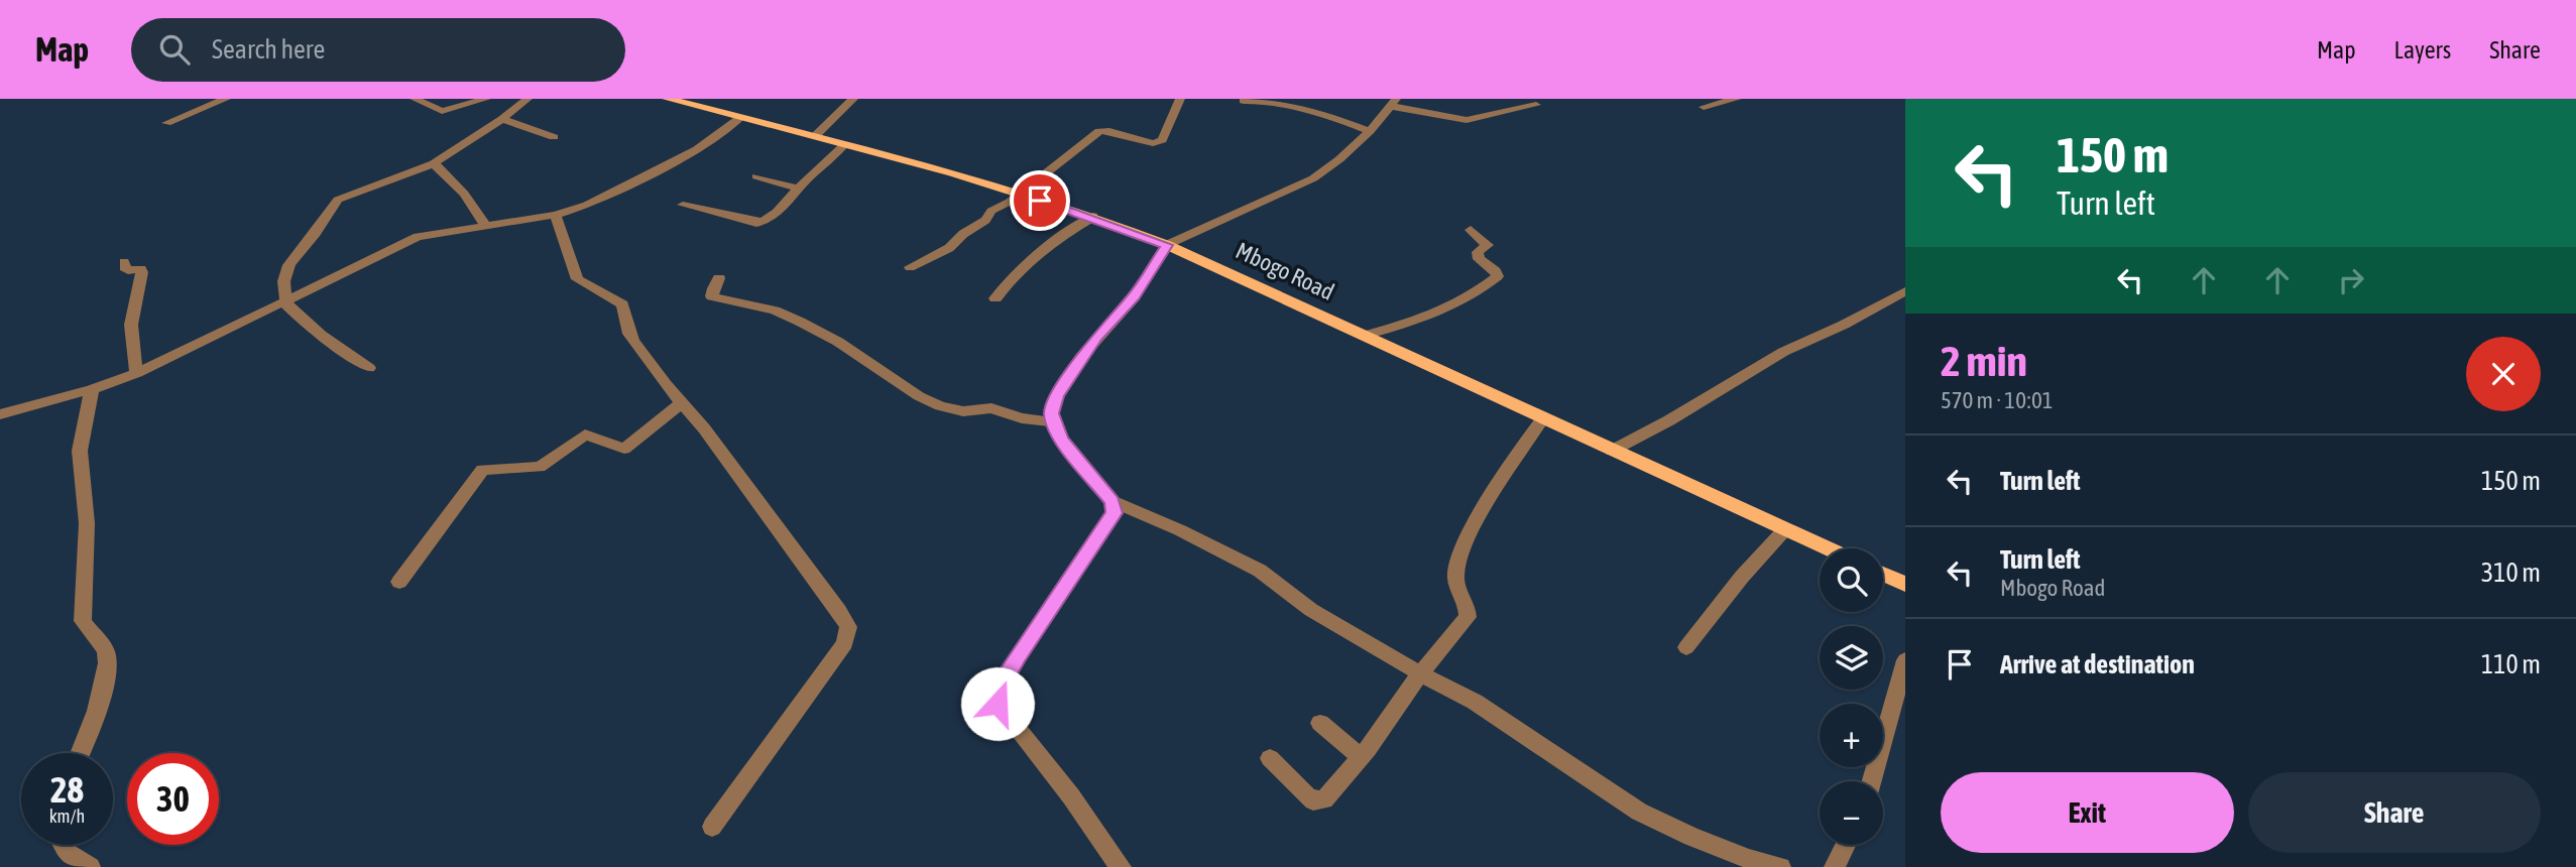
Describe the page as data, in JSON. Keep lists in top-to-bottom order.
{
  "streets": {
    "main road": ["Mbogo Road"]
  },
  "page": {
    "header": "Map",
    "search": "Search here",
    "nav": ["Map", "Layers", "Share"],
    "turn": ["150 m", "Turn left"],
    "heading": ["2 min", "570 m · 10:01"],
    "list": [
      {
        "name": "Turn left",
        "value": "150 m"
      },
      {
        "name": "Turn left",
        "note": "Mbogo Road",
        "value": "310 m"
      },
      {
        "name": "Arrive at destination",
        "value": "110 m"
      }
    ],
    "map_buttons": ["+", "−"],
    "speed": "28 km/h",
    "limit": "30",
    "buttons": ["Exit", "Share"]
  }
}
